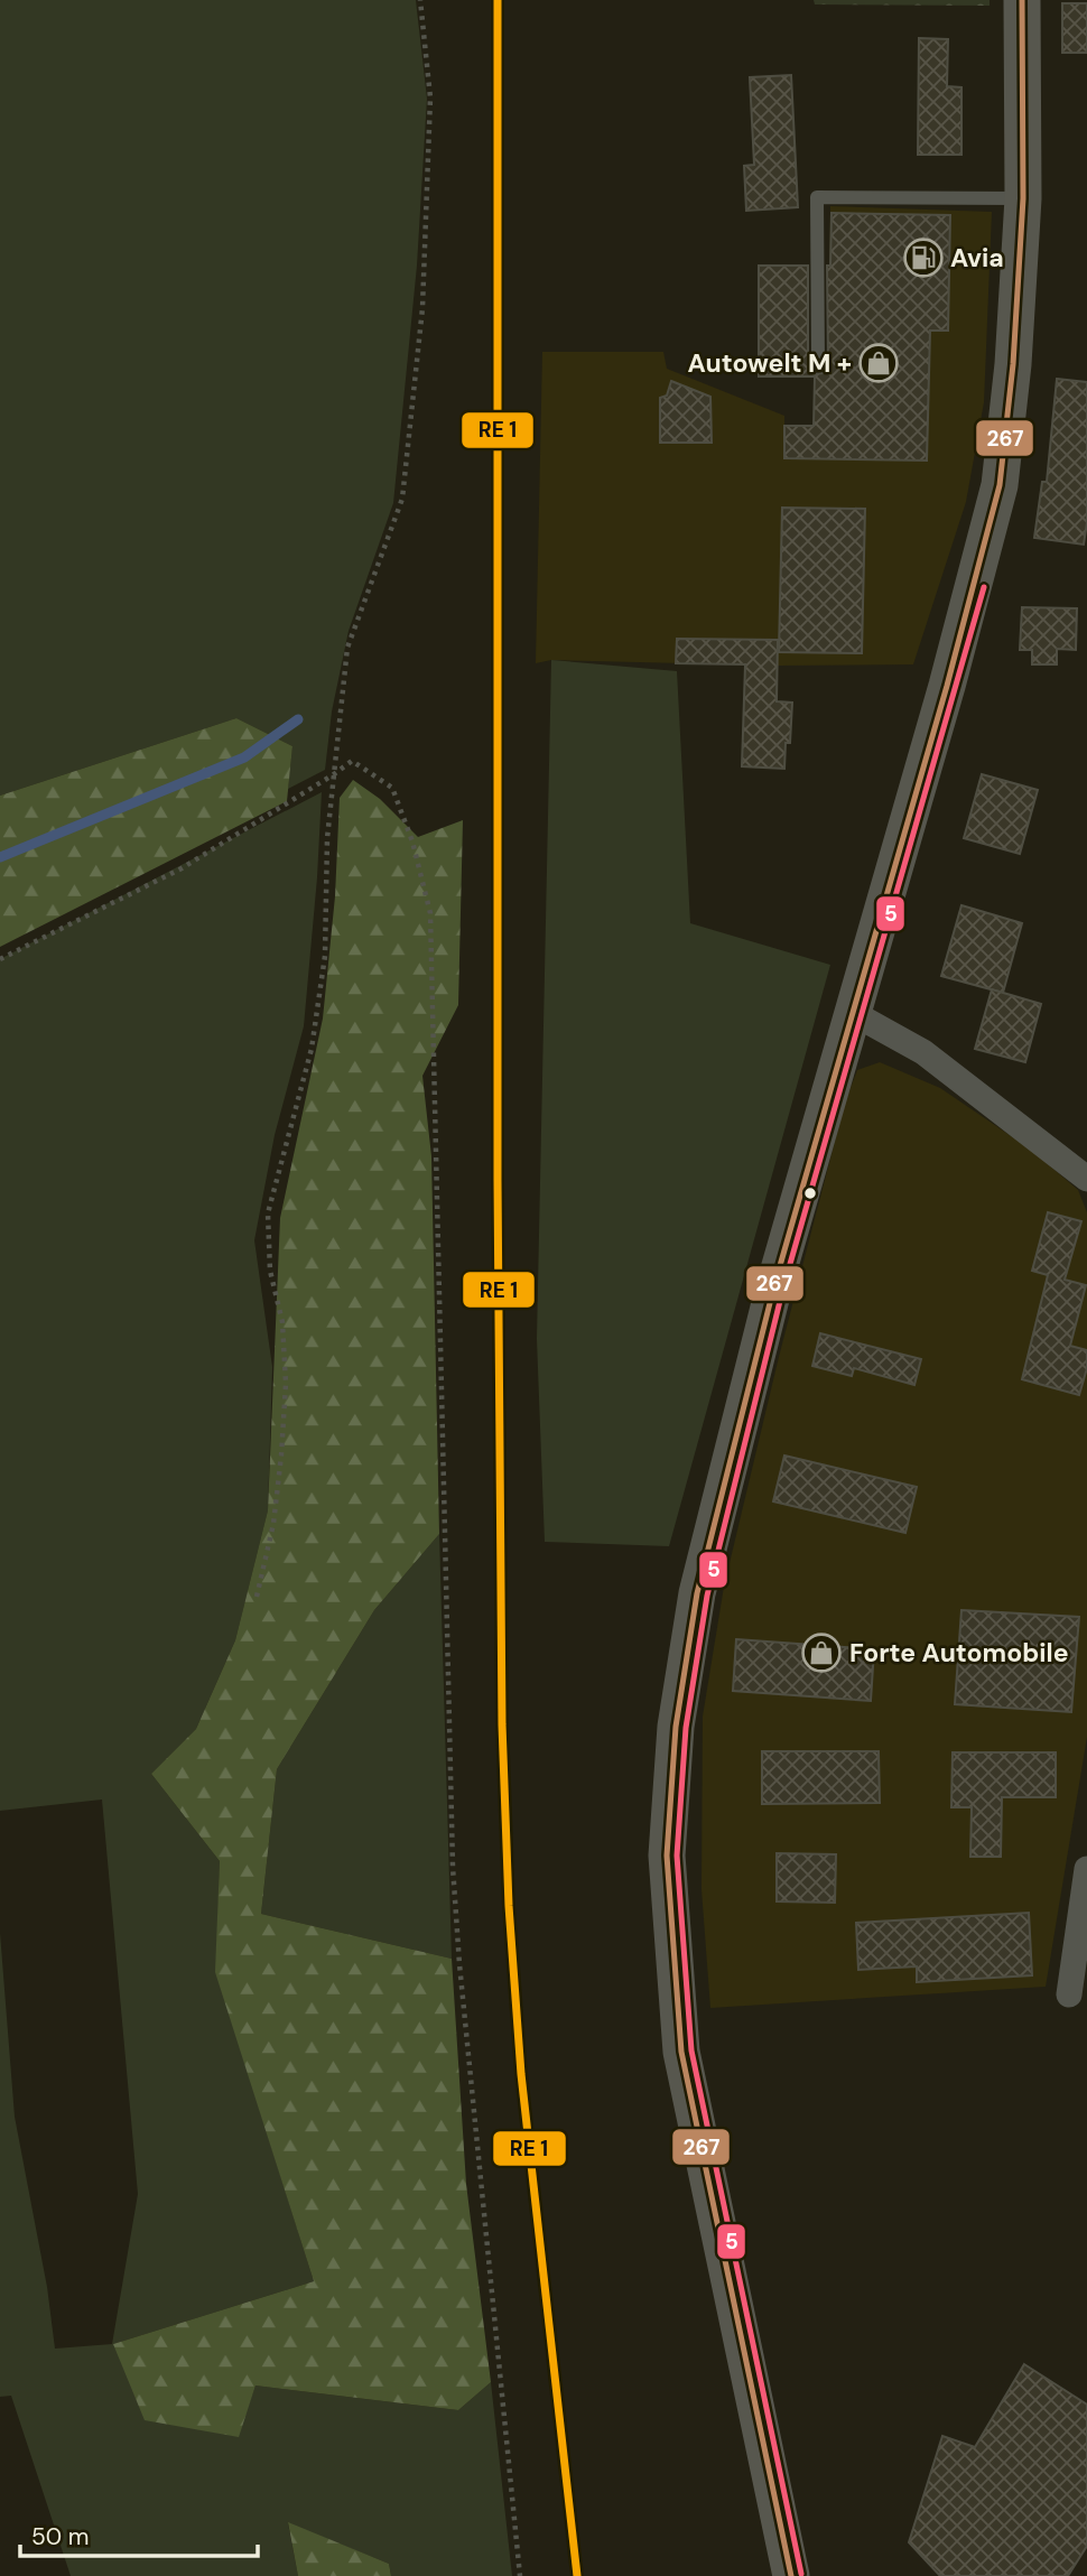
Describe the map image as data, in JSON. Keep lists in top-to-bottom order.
{
  "places": {
    "fuel station": ["Avia"],
    "shop": ["Autowelt M +", "Forte Automobile"]
  },
  "lines": ["transit line 267", "transit line 5"],
  "scale_bar": "50 m"
}
